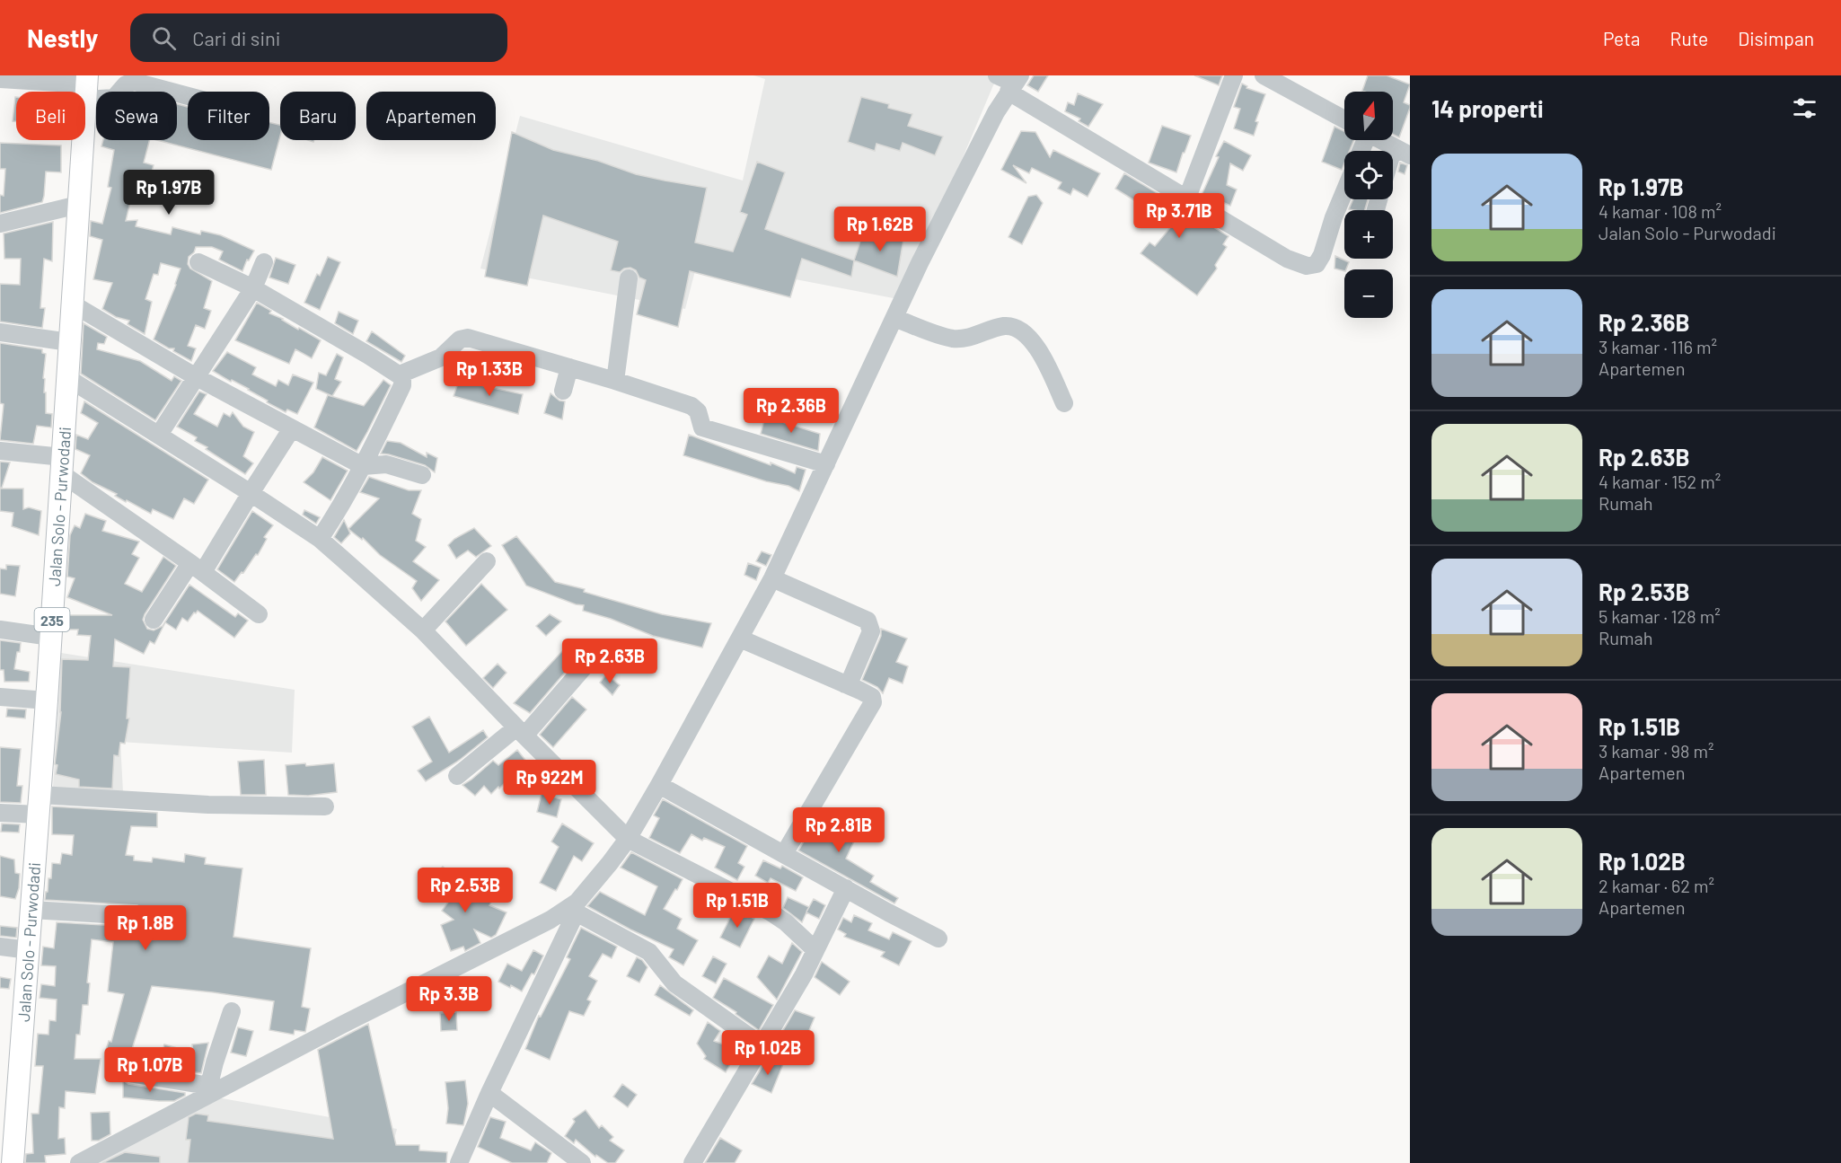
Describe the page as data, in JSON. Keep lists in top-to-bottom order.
{
  "streets": {
    "main road": ["Jalan Solo - Purwodadi", "235"]
  },
  "north": "top",
  "page": {
    "header": "Nestly",
    "search": "Cari di sini",
    "nav": ["Peta", "Rute", "Disimpan"],
    "heading": "14 properti",
    "map_buttons": ["+", "−"],
    "chip": [
      "Beli",
      "Sewa",
      "Filter",
      "Baru",
      "Apartemen"
    ],
    "list": [
      {
        "name": "Rp 1.97B",
        "note": "4 kamar · 108 m² · Jalan Solo - Purwodadi"
      },
      {
        "name": "Rp 2.36B",
        "note": "3 kamar · 116 m² · Apartemen"
      },
      {
        "name": "Rp 2.63B",
        "note": "4 kamar · 152 m² · Rumah"
      },
      {
        "name": "Rp 2.53B",
        "note": "5 kamar · 128 m² · Rumah"
      },
      {
        "name": "Rp 1.51B",
        "note": "3 kamar · 98 m² · Apartemen"
      },
      {
        "name": "Rp 1.02B",
        "note": "2 kamar · 62 m² · Apartemen"
      }
    ],
    "price": [
      "Rp 1.97B",
      "Rp 3.71B",
      "Rp 1.62B",
      "Rp 1.33B",
      "Rp 2.36B",
      "Rp 2.63B",
      "Rp 922M",
      "Rp 2.81B",
      "Rp 2.53B",
      "Rp 1.51B",
      "Rp 1.8B",
      "Rp 3.3B",
      "Rp 1.02B",
      "Rp 1.07B"
    ]
  }
}
